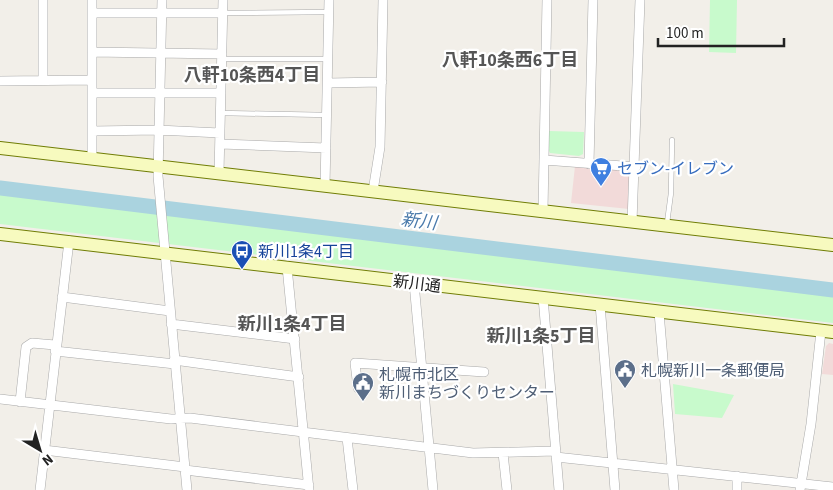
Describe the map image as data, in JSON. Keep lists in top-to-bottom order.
{
  "streets": {
    "street": ["新川通"]
  },
  "districts": [
    "八軒10条西6丁目",
    "八軒10条西4丁目",
    "新川1条4丁目",
    "新川1条5丁目"
  ],
  "water": ["新川"],
  "places": {
    "supermarket": ["セブン-イレブン"],
    "bus stop": ["新川1条4丁目"],
    "public building": ["札幌新川一条郵便局", "札幌市北区 新川まちづくりセンター"]
  },
  "scale_bar": "100 m",
  "north": "bottom right"
}
